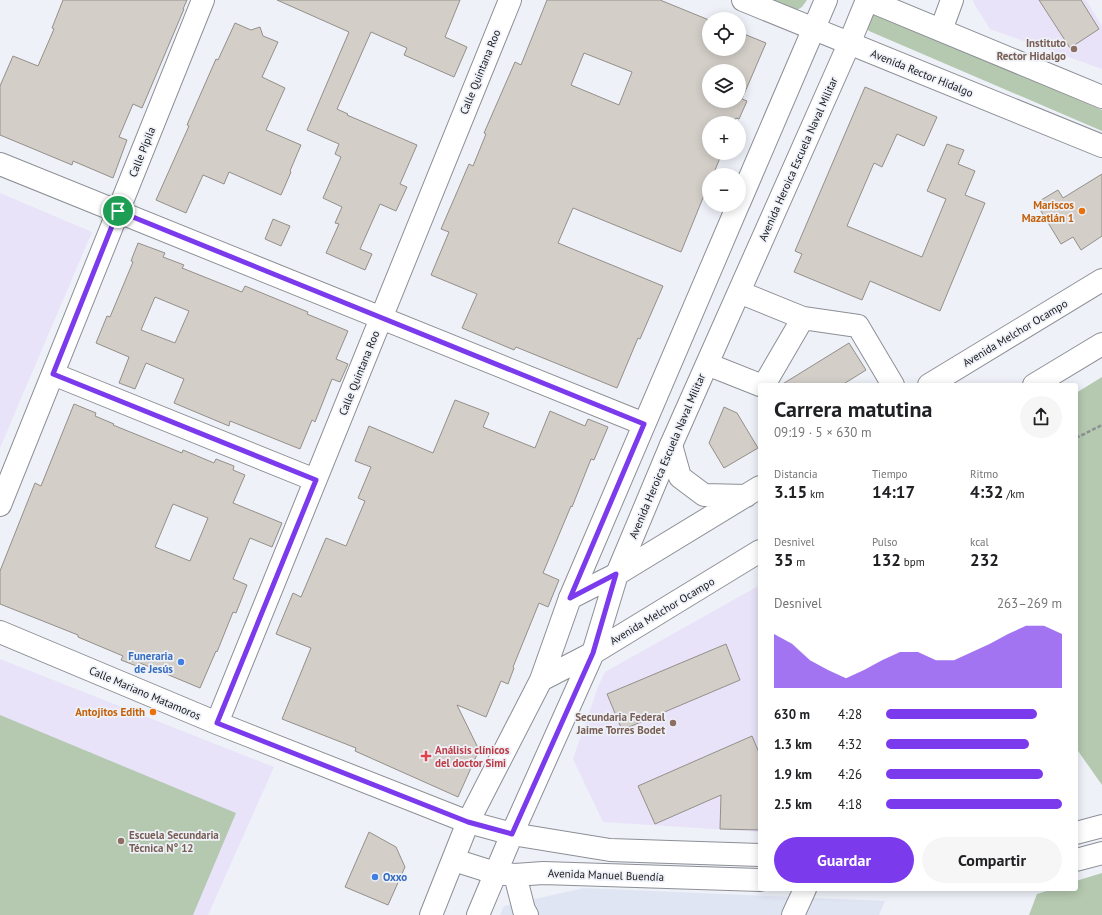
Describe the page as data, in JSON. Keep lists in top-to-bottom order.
{
  "streets": {
    "street": [
      "Calle Quintana Roo",
      "Avenida Rector Hidalgo",
      "Calle Pípila",
      "Avenida Heroica Escuela Naval Militar",
      "Avenida Melchor Ocampo",
      "Calle Mariano Matamoros",
      "Avenida Manuel Buendía"
    ]
  },
  "crossings": [
    ["Calle Quintana Roo", "Calle Mariano Matamoros"],
    ["Avenida Rector Hidalgo", "Avenida Heroica Escuela Naval Militar"],
    ["Avenida Heroica Escuela Naval Militar", "Avenida Melchor Ocampo"],
    ["Avenida Heroica Escuela Naval Militar", "Avenida Manuel Buendía"]
  ],
  "places": {
    "other": [
      "Instituto Rector Hidalgo",
      "Mariscos Mazatlán 1",
      "Funeraria de Jesús",
      "Antojitos Edith",
      "Secundaria Federal Jaime Torres Bodet",
      "Escuela Secundaria Técnica N° 12",
      "Oxxo"
    ],
    "health": ["Análisis clínicos del doctor Simi"]
  },
  "page": {
    "map_buttons": ["+", "−"],
    "heading": ["Carrera matutina", "09:19 · 5 × 630 m"],
    "stats": [
      ["Distancia", "3.15 km"],
      ["Tiempo", "14:17"],
      ["Ritmo", "4:32 /km"],
      ["Desnivel", "35 m"],
      ["Pulso", "132 bpm"],
      ["kcal", "232"]
    ],
    "chart": ["Desnivel", "263–269 m"],
    "list": [
      {
        "name": "630 m",
        "note": "4:28"
      },
      {
        "name": "1.3 km",
        "note": "4:32"
      },
      {
        "name": "1.9 km",
        "note": "4:26"
      },
      {
        "name": "2.5 km",
        "note": "4:18"
      }
    ],
    "buttons": ["Guardar", "Compartir"]
  }
}
